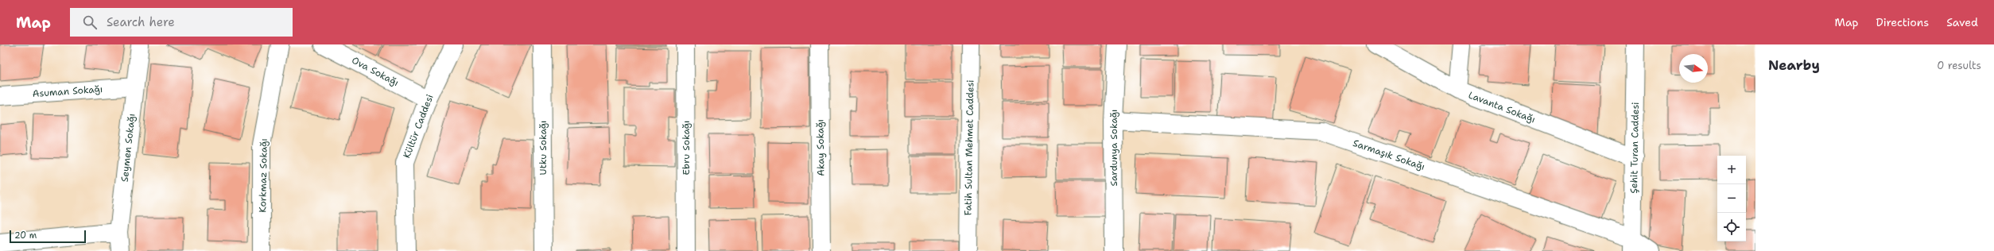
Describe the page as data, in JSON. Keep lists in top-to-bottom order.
{
  "streets": {
    "street": [
      "Ova Sokağı",
      "Asuman Sokağı",
      "Lavanta Sokağı",
      "Kültür Caddesi",
      "Seymen Sokağı",
      "Utku Sokağı",
      "Ebru Sokağı",
      "Akay Sokağı",
      "Fatih Sultan Mehmet Caddesi",
      "Sardunya Sokağı",
      "Şehit Turan Caddesi",
      "Sarmaşık Sokağı",
      "Korkmaz Sokağı"
    ]
  },
  "crossings": [
    ["Ova Sokağı", "Kültür Caddesi"],
    ["Asuman Sokağı", "Seymen Sokağı"],
    ["Lavanta Sokağı", "Şehit Turan Caddesi"],
    ["Sardunya Sokağı", "Sarmaşık Sokağı"],
    ["Şehit Turan Caddesi", "Sarmaşık Sokağı"]
  ],
  "scale_bar": "20 m",
  "north": "right",
  "page": {
    "header": "Map",
    "search": "Search here",
    "nav": ["Map", "Directions", "Saved"],
    "heading": ["Nearby", "0 results"],
    "map_buttons": ["+", "−"],
    "scale": "20 m"
  }
}
